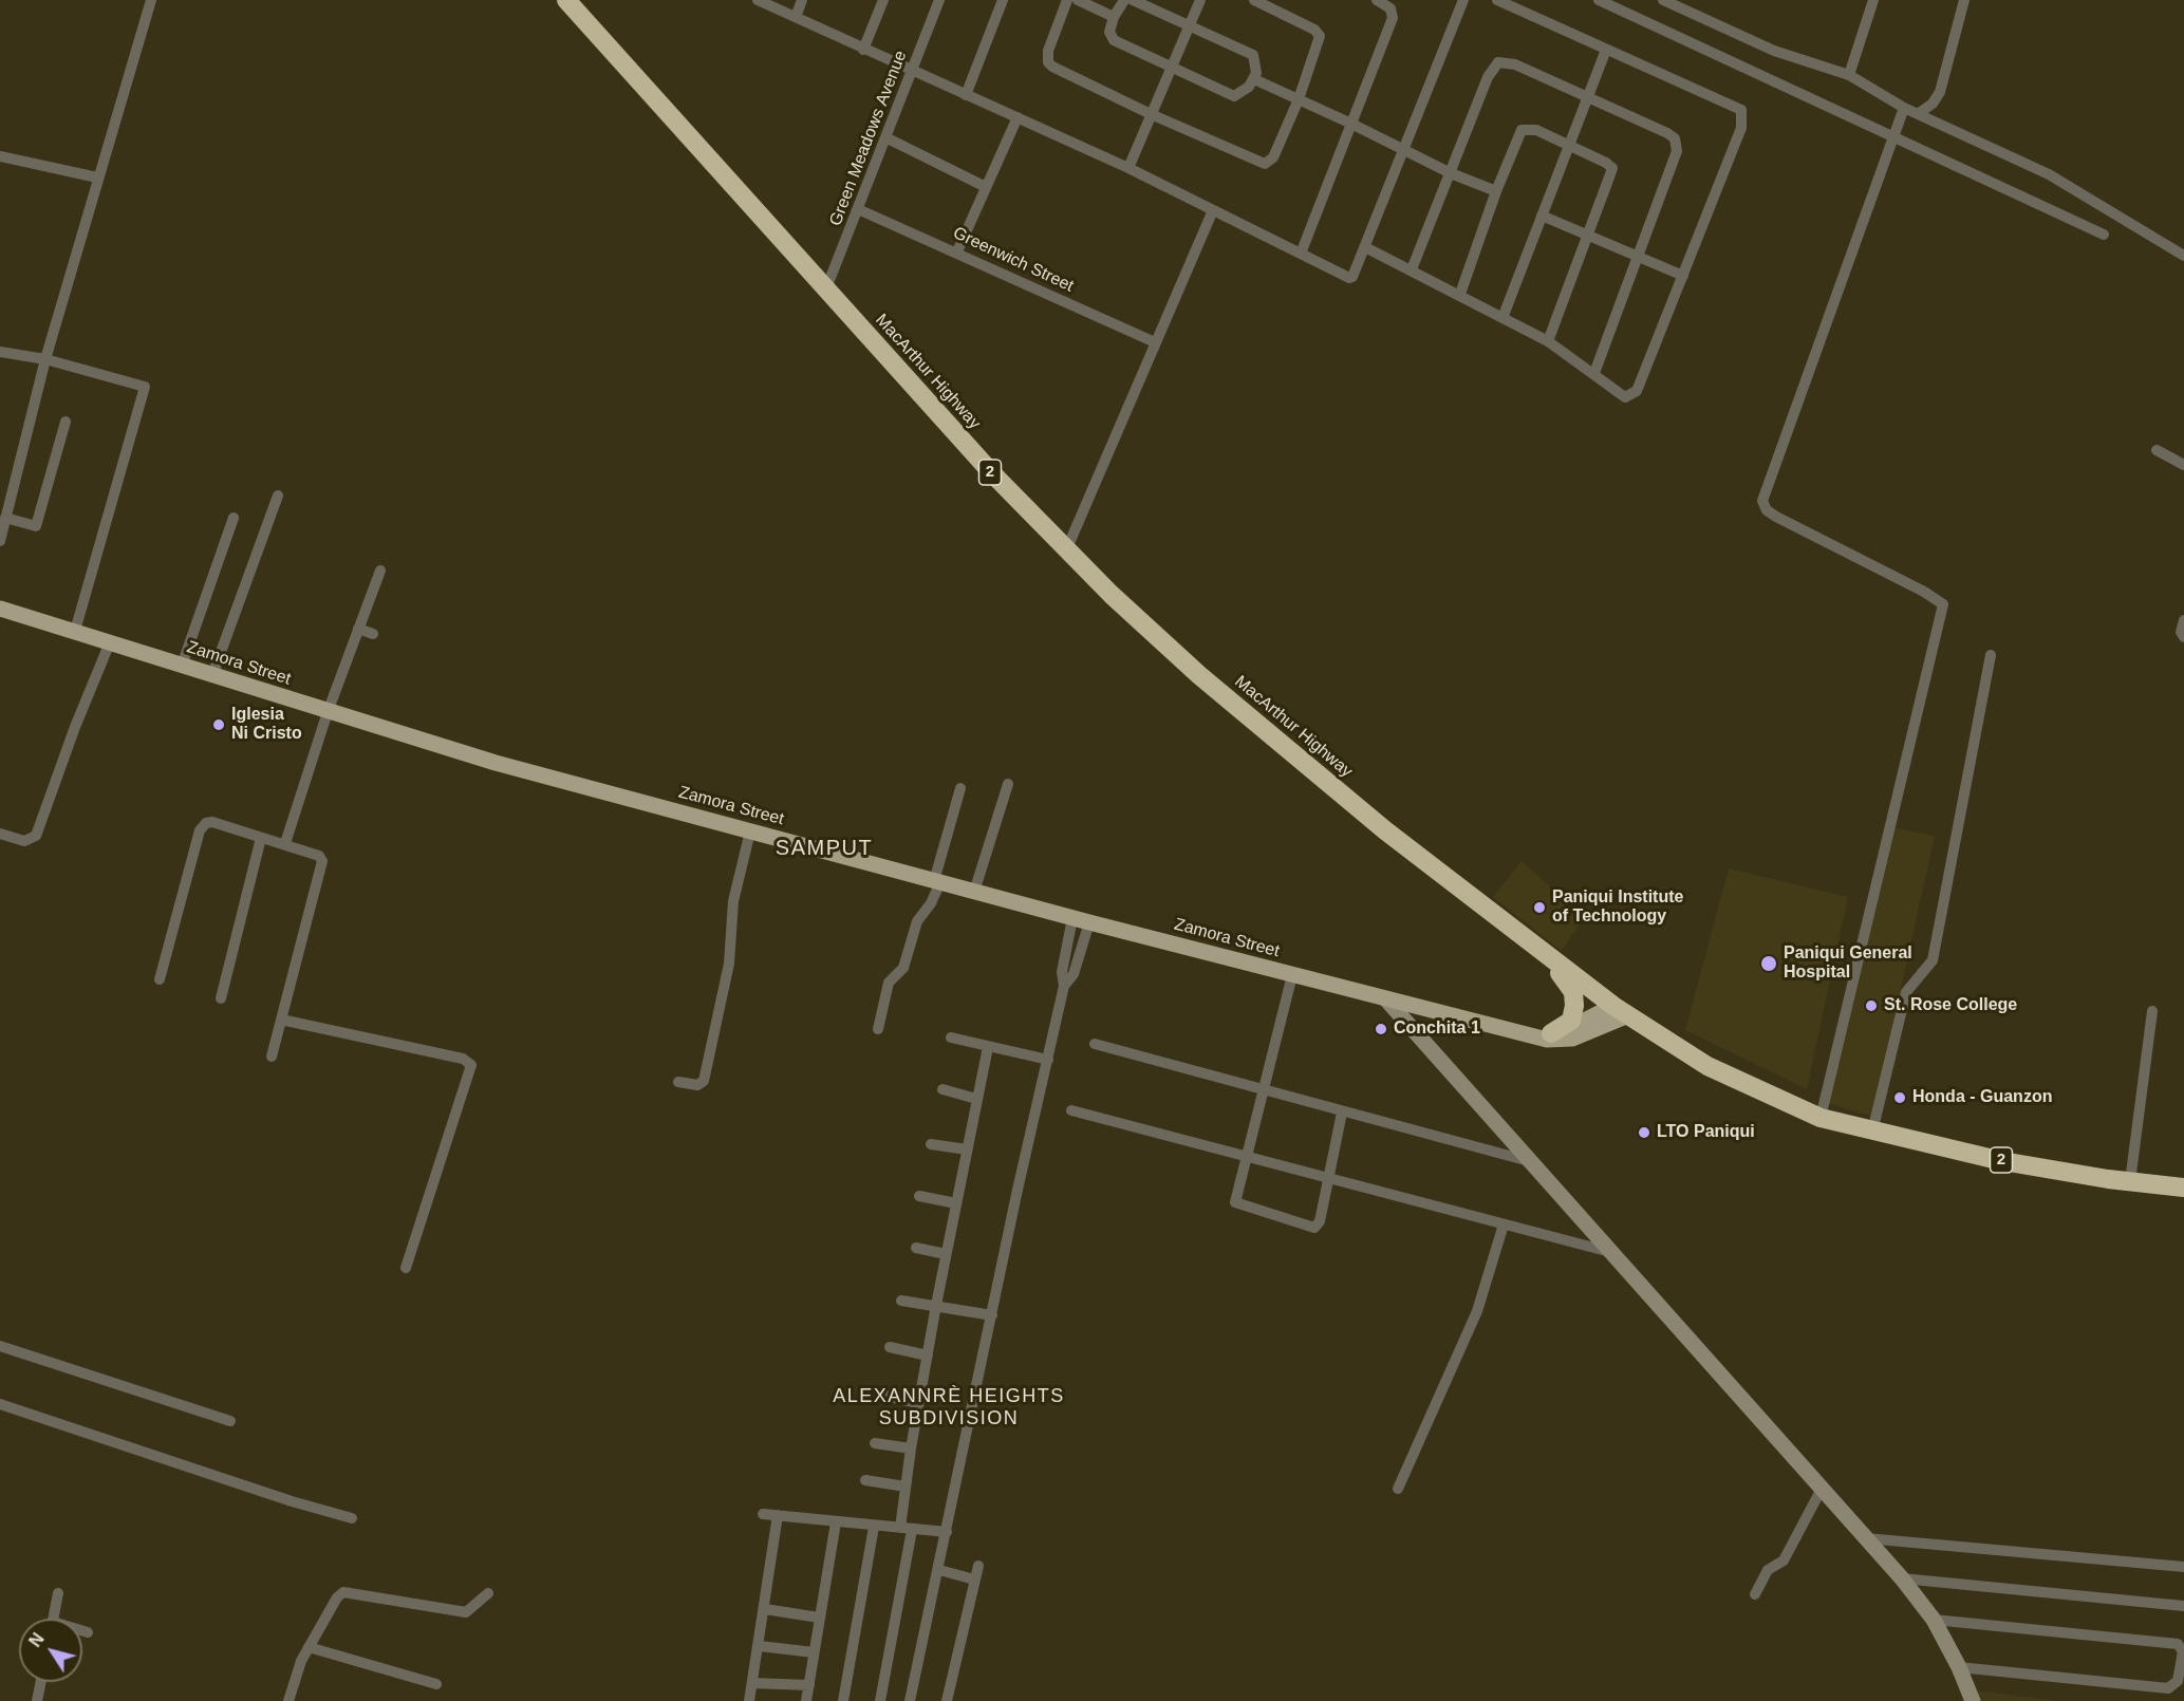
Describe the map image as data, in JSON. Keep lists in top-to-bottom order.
{
  "streets": {
    "highway": ["MacArthur Highway", "2"],
    "main road": ["Zamora Street"],
    "street": ["Green Meadows Avenue", "Greenwich Street"]
  },
  "crossings": [
    ["Green Meadows Avenue", "Greenwich Street"],
    ["Green Meadows Avenue", "MacArthur Highway"],
    ["MacArthur Highway", "Zamora Street"]
  ],
  "districts": ["SAMPUT", "ALEXANNRÈ HEIGHTS SUBDIVISION"],
  "places": [
    "Iglesia Ni Cristo",
    "Paniqui Institute of Technology",
    "Paniqui General Hospital",
    "St. Rose College",
    "Conchita 1",
    "Honda - Guanzon",
    "LTO Paniqui"
  ],
  "north": "top left"
}
